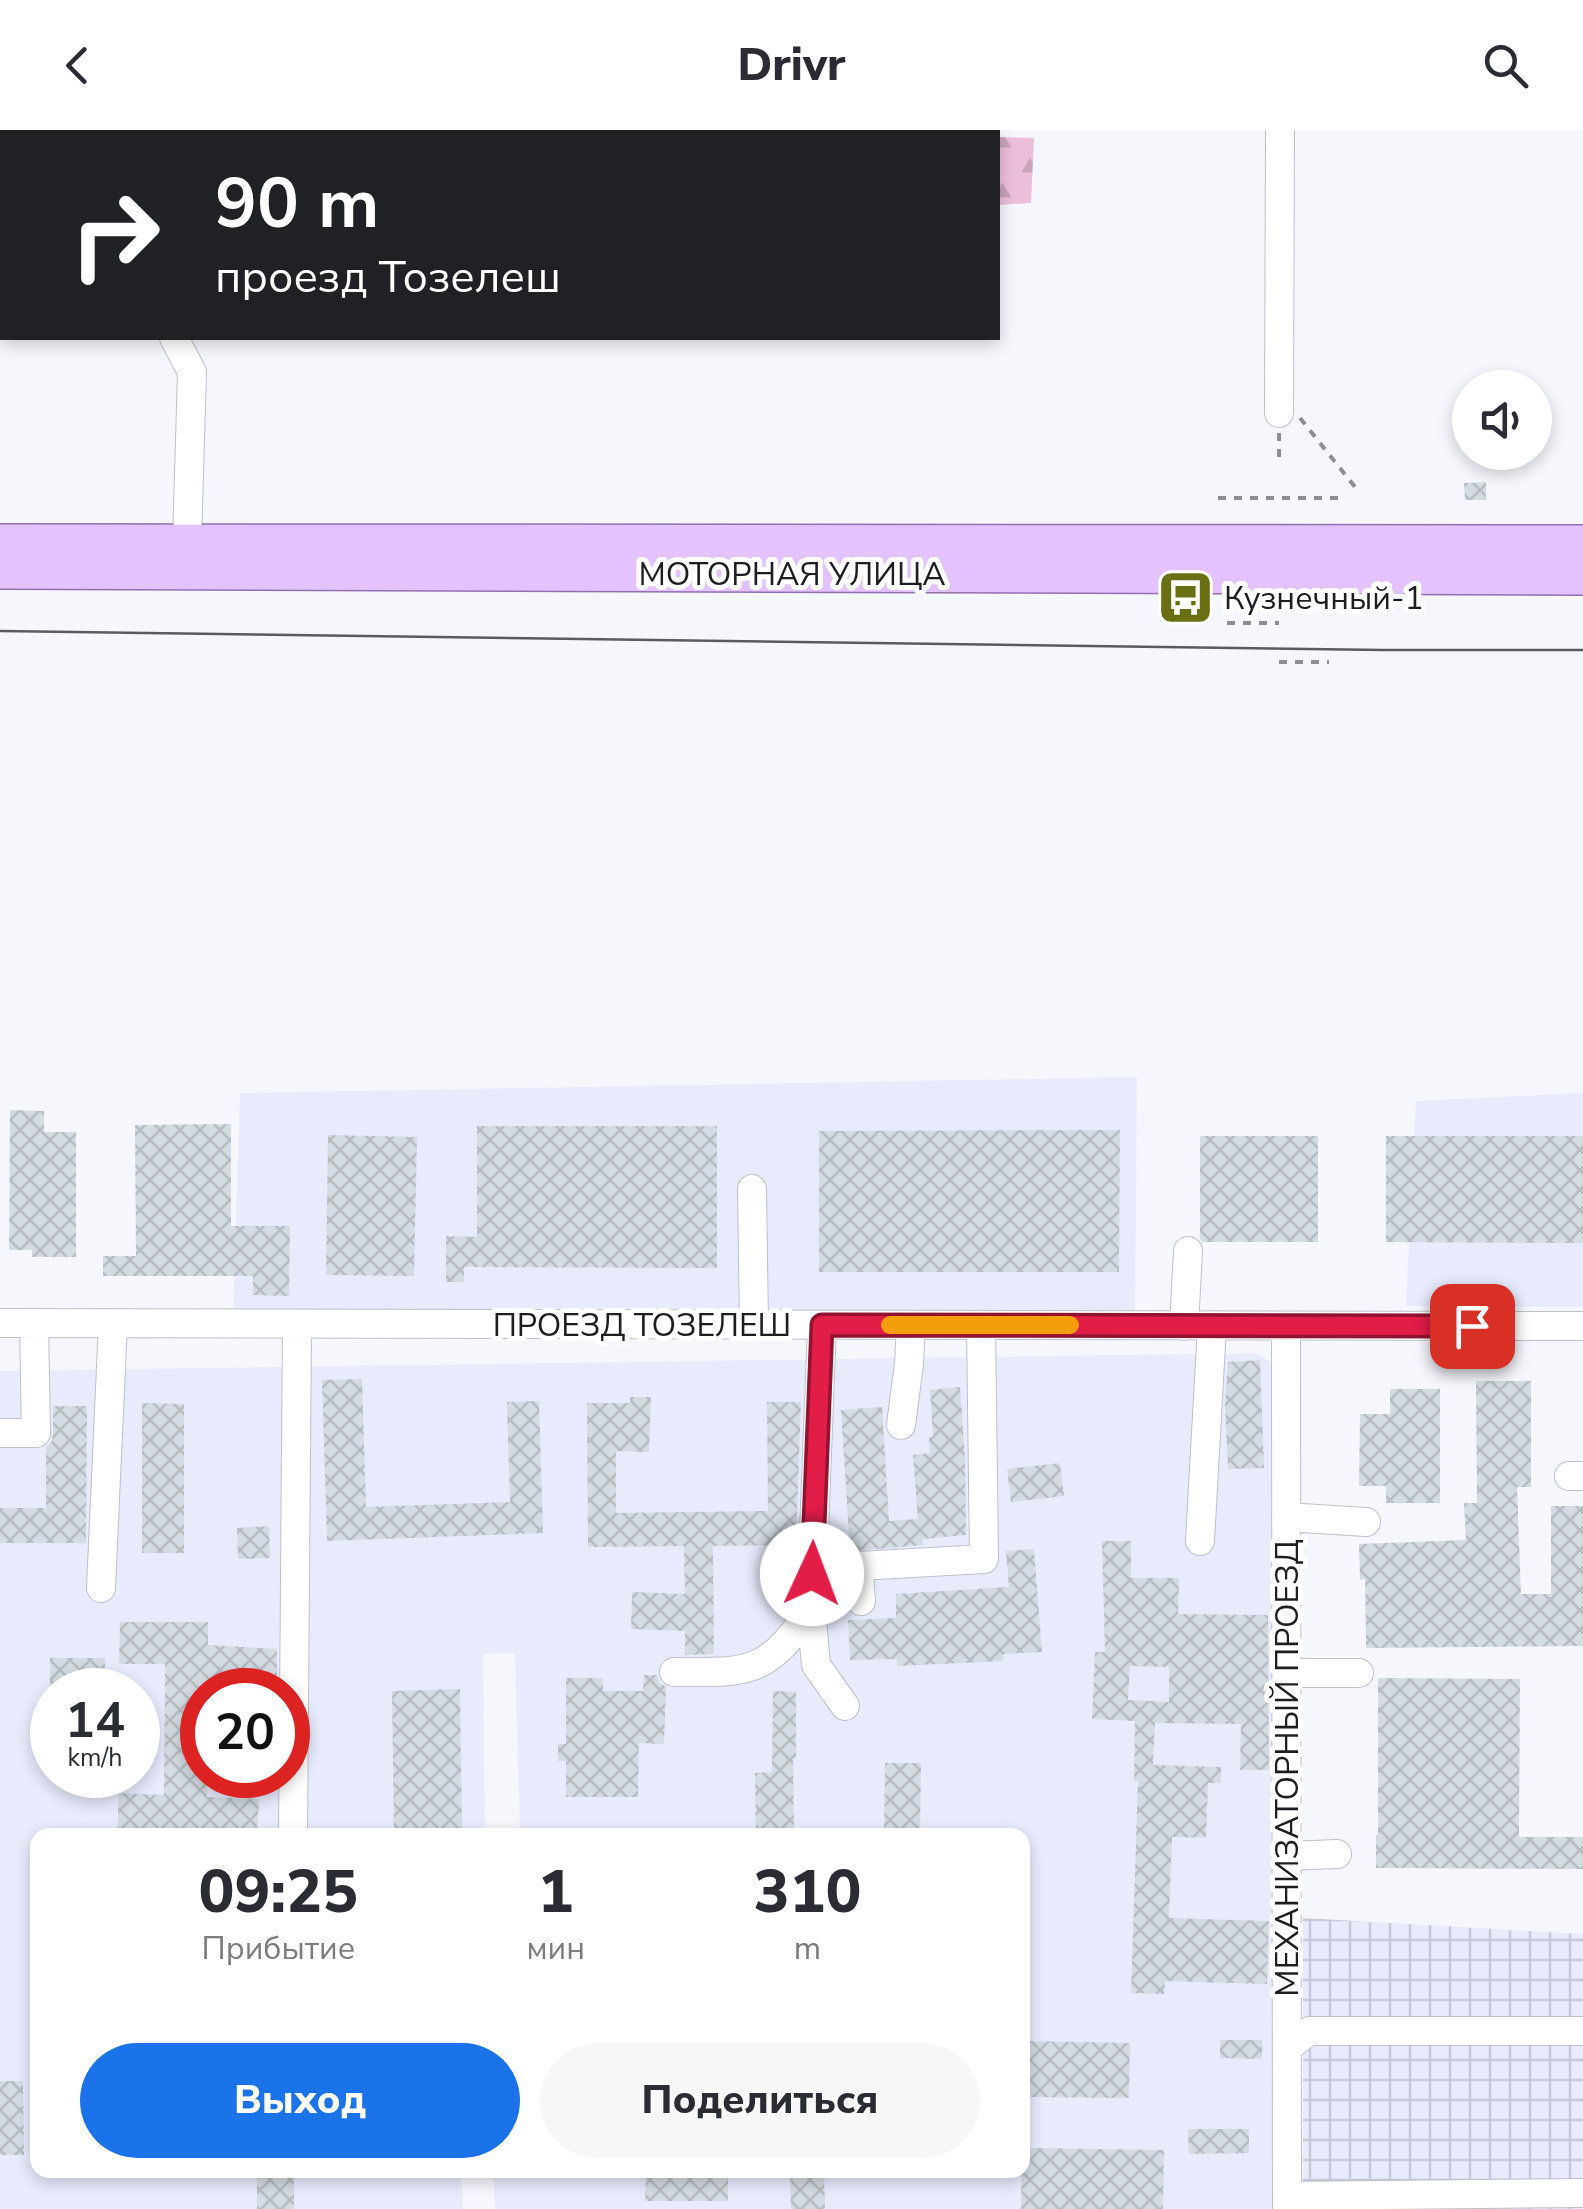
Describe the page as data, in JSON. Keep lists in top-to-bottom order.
{
  "streets": {
    "main road": ["МОТОРНАЯ УЛИЦА"],
    "street": ["ПРОЕЗД ТОЗЕЛЕШ", "МЕХАНИЗАТОРНЫЙ ПРОЕЗД"]
  },
  "crossings": [
    ["ПРОЕЗД ТОЗЕЛЕШ", "МЕХАНИЗАТОРНЫЙ ПРОЕЗД"]
  ],
  "places": {
    "bus stop": ["Кузнечный-1"]
  },
  "page": {
    "header": "Drivr",
    "turn": ["90 m", "проезд Тозелеш"],
    "speed": "14 km/h",
    "limit": "20",
    "eta": [
      "09:25",
      "Прибытие",
      "1",
      "мин",
      "310",
      "m"
    ],
    "buttons": ["Выход", "Поделиться"]
  }
}
